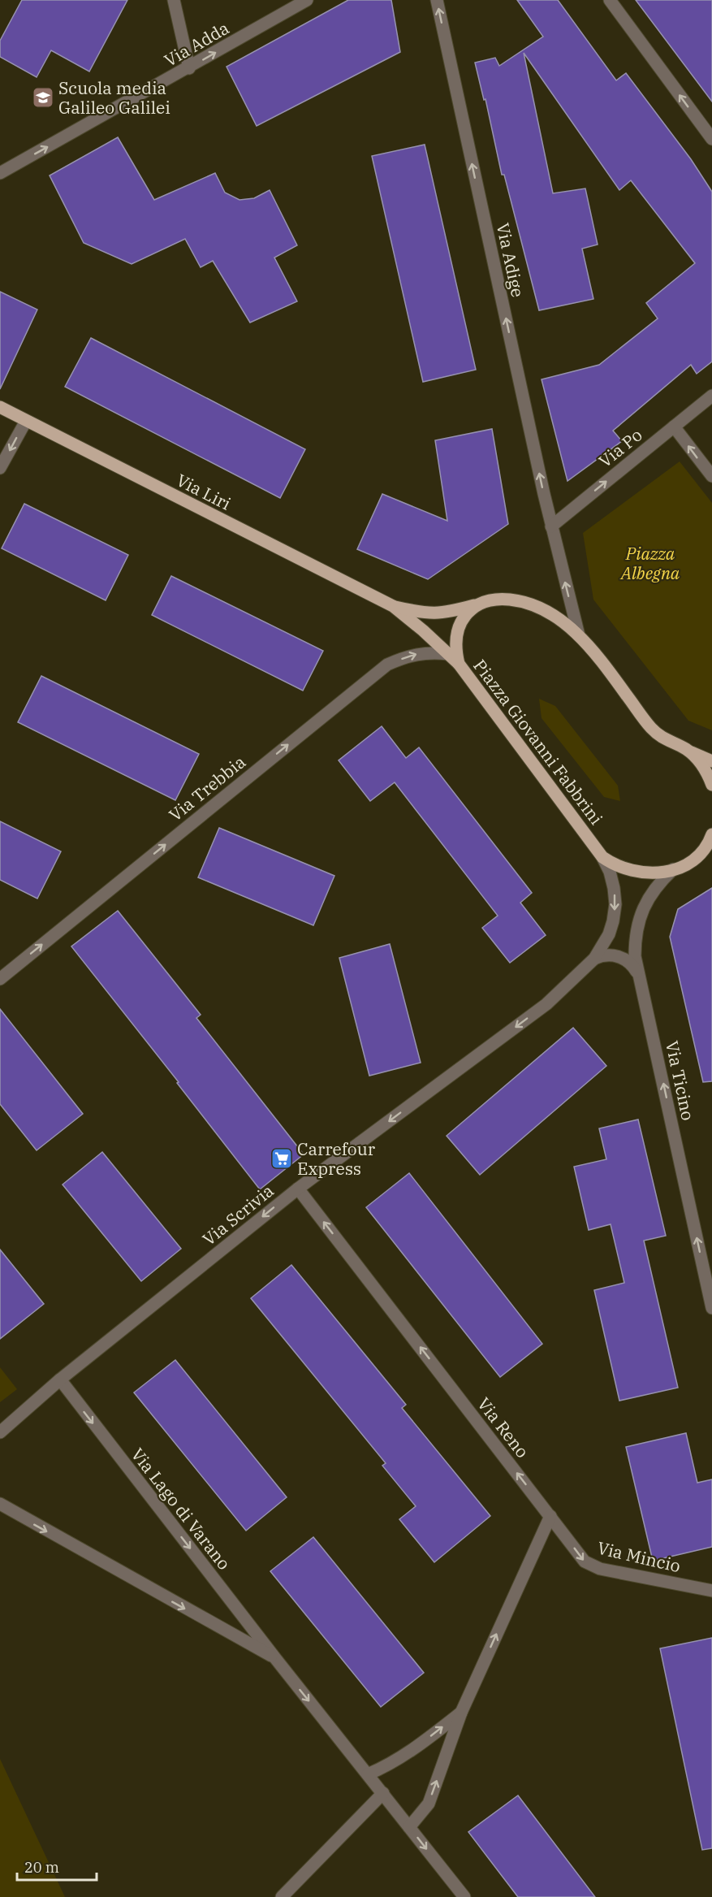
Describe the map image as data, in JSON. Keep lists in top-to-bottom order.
{
  "streets": {
    "main road": ["Via Liri", "Piazza Giovanni Fabbrini"],
    "street": [
      "Via Adda",
      "Via Adige",
      "Via Po",
      "Via Trebbia",
      "Via Ticino",
      "Via Scrivia",
      "Via Reno",
      "Via Lago di Varano",
      "Via Mincio"
    ]
  },
  "crossings": [
    ["Via Adige", "Via Po"],
    ["Via Liri", "Piazza Giovanni Fabbrini"],
    ["Via Liri", "Via Trebbia"],
    ["Piazza Giovanni Fabbrini", "Via Ticino"],
    ["Piazza Giovanni Fabbrini", "Via Scrivia"],
    ["Via Scrivia", "Via Reno"],
    ["Via Scrivia", "Via Lago di Varano"],
    ["Via Reno", "Via Mincio"]
  ],
  "one_way": [
    "Via Adda",
    "Via Adige",
    "Via Po",
    "Via Trebbia",
    "Via Ticino",
    "Via Scrivia",
    "Via Reno",
    "Via Lago di Varano",
    "Via Mincio"
  ],
  "parks": ["Piazza Albegna"],
  "places": {
    "school or university": ["Scuola media Galileo Galilei"],
    "supermarket": ["Carrefour Express"]
  },
  "scale_bar": "20 m"
}
